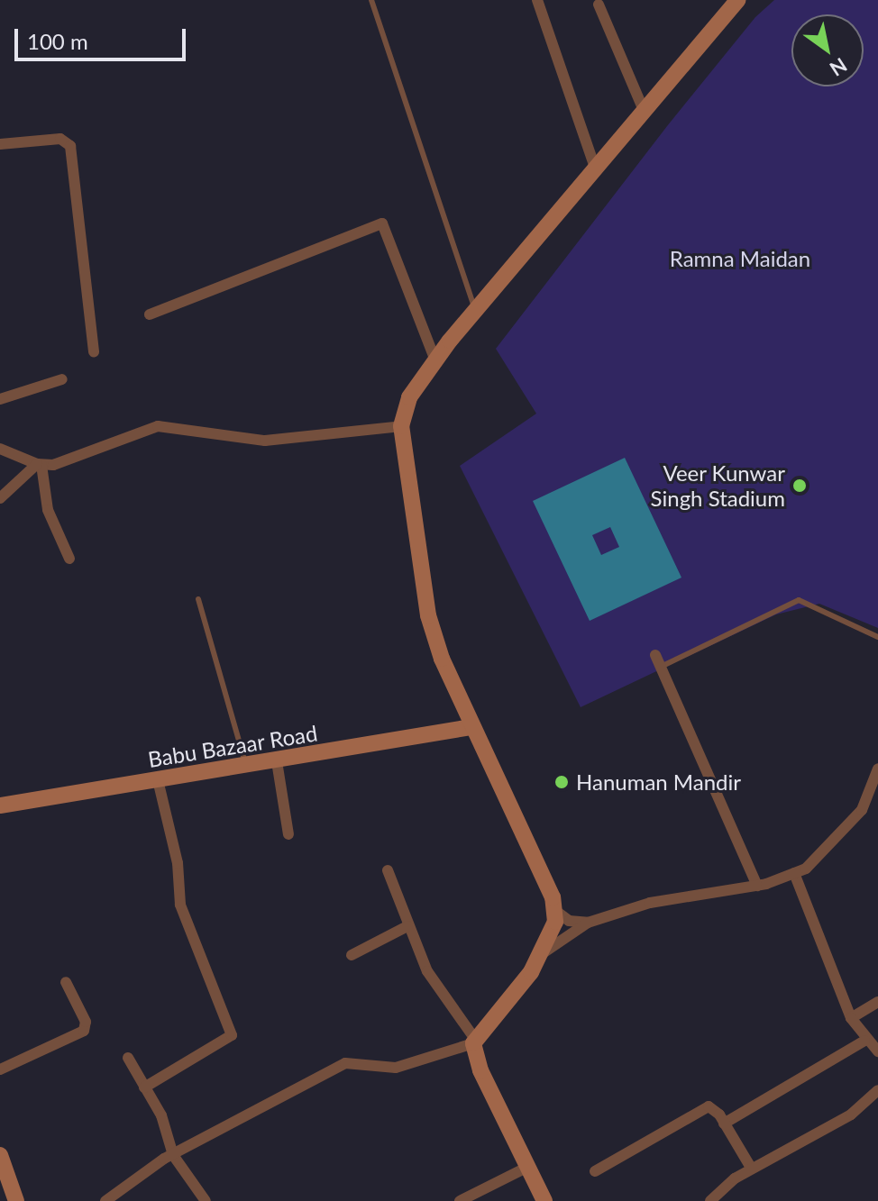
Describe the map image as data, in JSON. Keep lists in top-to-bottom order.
{
  "streets": {
    "street": ["Babu Bazaar Road"]
  },
  "parks": ["Ramna Maidan"],
  "places": ["Veer Kunwar Singh Stadium", "Hanuman Mandir"],
  "scale_bar": "100 m",
  "north": "bottom right"
}
